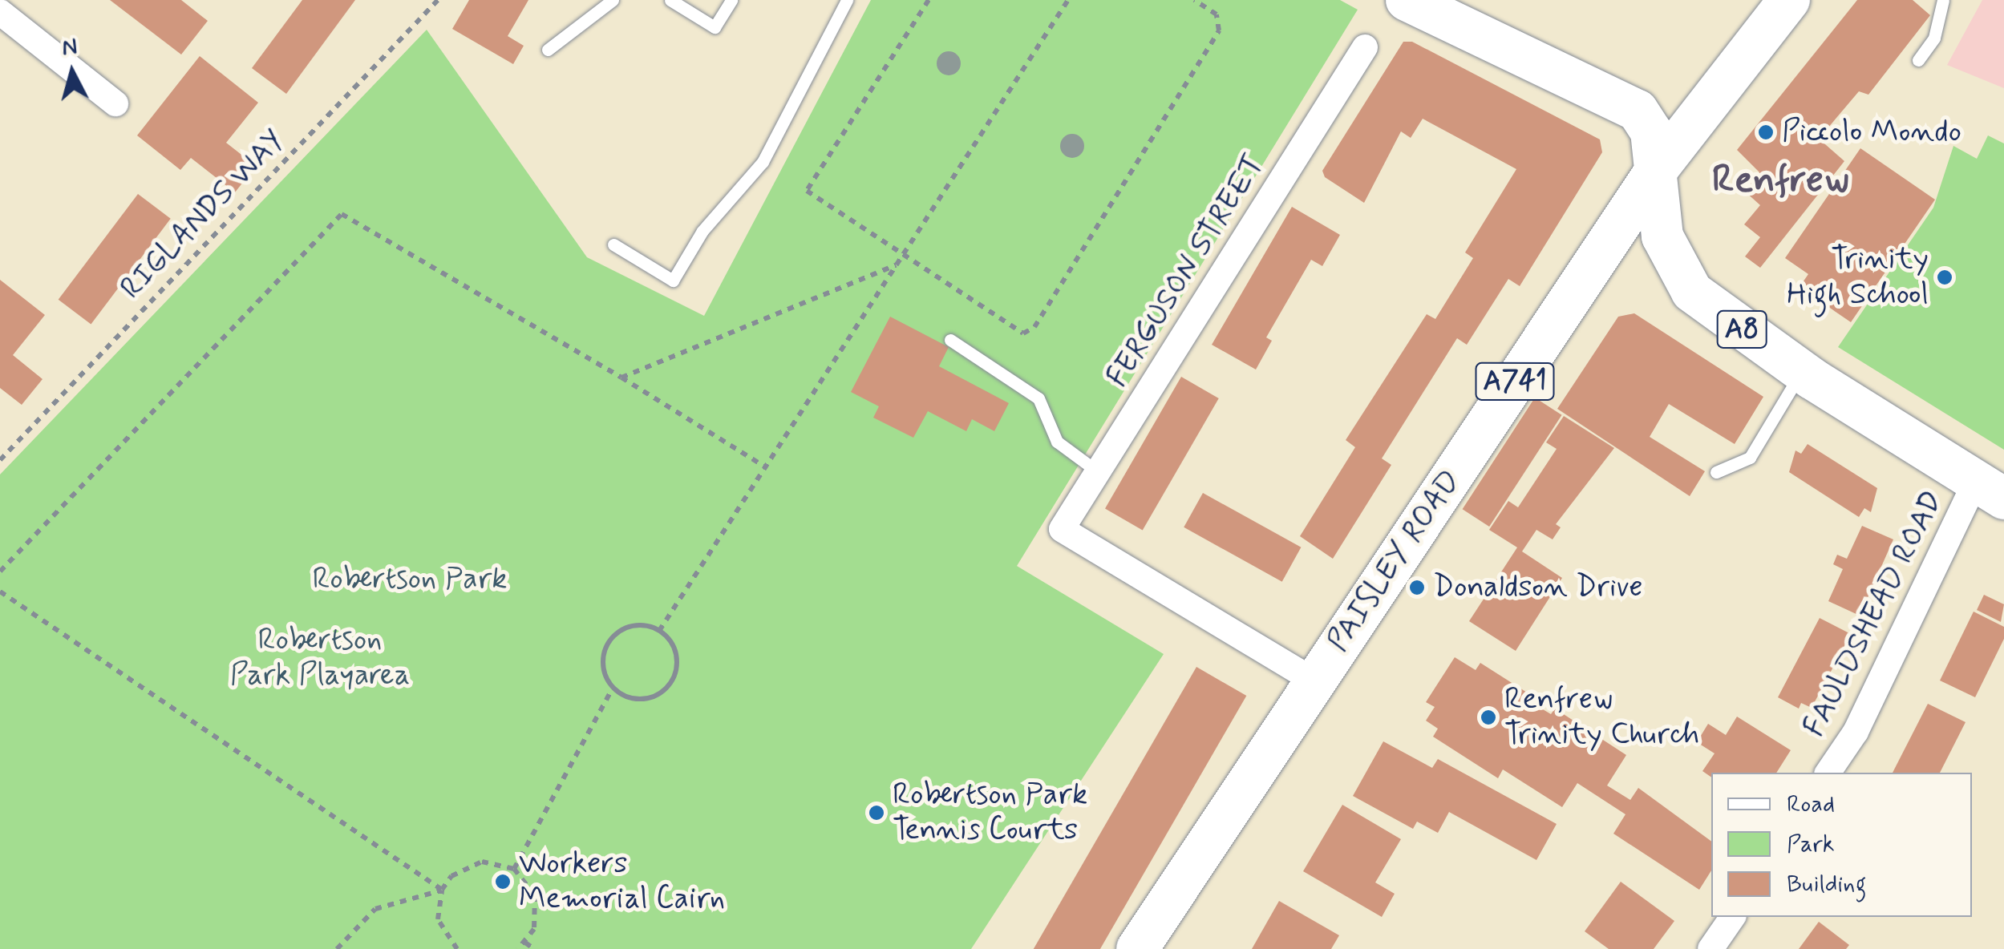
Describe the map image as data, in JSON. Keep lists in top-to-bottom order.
{
  "streets": {
    "main road": ["A8", "A741", "PAISLEY ROAD"],
    "street": ["FERGUSON STREET", "FAULDSHEAD ROAD"],
    "path": ["RIGLANDS WAY"]
  },
  "crossings": [
    ["FERGUSON STREET", "PAISLEY ROAD"],
    ["A8", "PAISLEY ROAD"],
    ["A8", "FAULDSHEAD ROAD"]
  ],
  "districts": ["Renfrew"],
  "parks": ["Robertson Park", "Robertson Park Playarea"],
  "places": [
    "Piccolo Mondo",
    "Trinity High School",
    "Donaldson Drive",
    "Renfrew Trinity Church",
    "Robertson Park Tennis Courts",
    "Workers Memorial Cairn"
  ],
  "legend": ["Road", "Park", "Building"],
  "north": "top"
}
